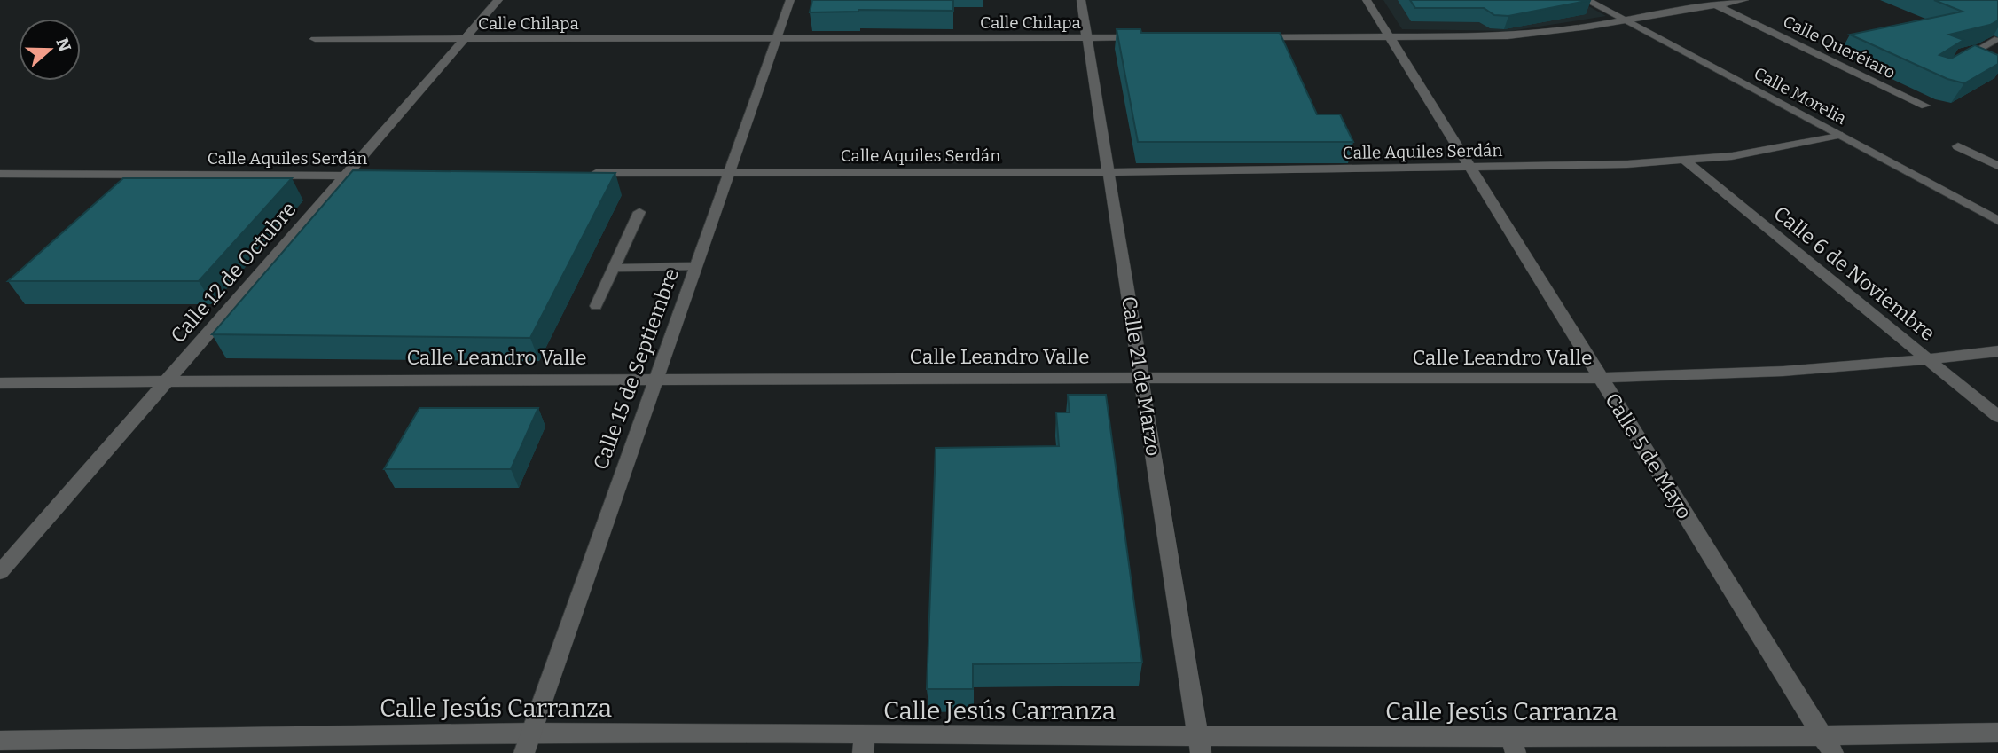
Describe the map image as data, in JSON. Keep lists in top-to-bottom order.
{
  "streets": {
    "street": [
      "Calle Chilapa",
      "Calle Querétaro",
      "Calle Morelia",
      "Calle Aquiles Serdán",
      "Calle 12 de Octubre",
      "Calle 6 de Noviembre",
      "Calle Leandro Valle",
      "Calle 15 de Septiembre",
      "Calle 21 de Marzo",
      "Calle 5 de Mayo",
      "Calle Jesús Carranza"
    ]
  },
  "crossings": [
    ["Calle Chilapa", "Calle 12 de Octubre"],
    ["Calle Chilapa", "Calle 15 de Septiembre"],
    ["Calle Chilapa", "Calle 21 de Marzo"],
    ["Calle Morelia", "Calle Aquiles Serdán"],
    ["Calle Aquiles Serdán", "Calle 12 de Octubre"],
    ["Calle Aquiles Serdán", "Calle 6 de Noviembre"],
    ["Calle Aquiles Serdán", "Calle 15 de Septiembre"],
    ["Calle Aquiles Serdán", "Calle 21 de Marzo"],
    ["Calle Aquiles Serdán", "Calle 5 de Mayo"],
    ["Calle 12 de Octubre", "Calle Leandro Valle"],
    ["Calle 6 de Noviembre", "Calle Leandro Valle"],
    ["Calle Leandro Valle", "Calle 15 de Septiembre"],
    ["Calle Leandro Valle", "Calle 21 de Marzo"],
    ["Calle Leandro Valle", "Calle 5 de Mayo"],
    ["Calle 15 de Septiembre", "Calle Jesús Carranza"],
    ["Calle 21 de Marzo", "Calle Jesús Carranza"],
    ["Calle 5 de Mayo", "Calle Jesús Carranza"]
  ],
  "north": "right"
}
